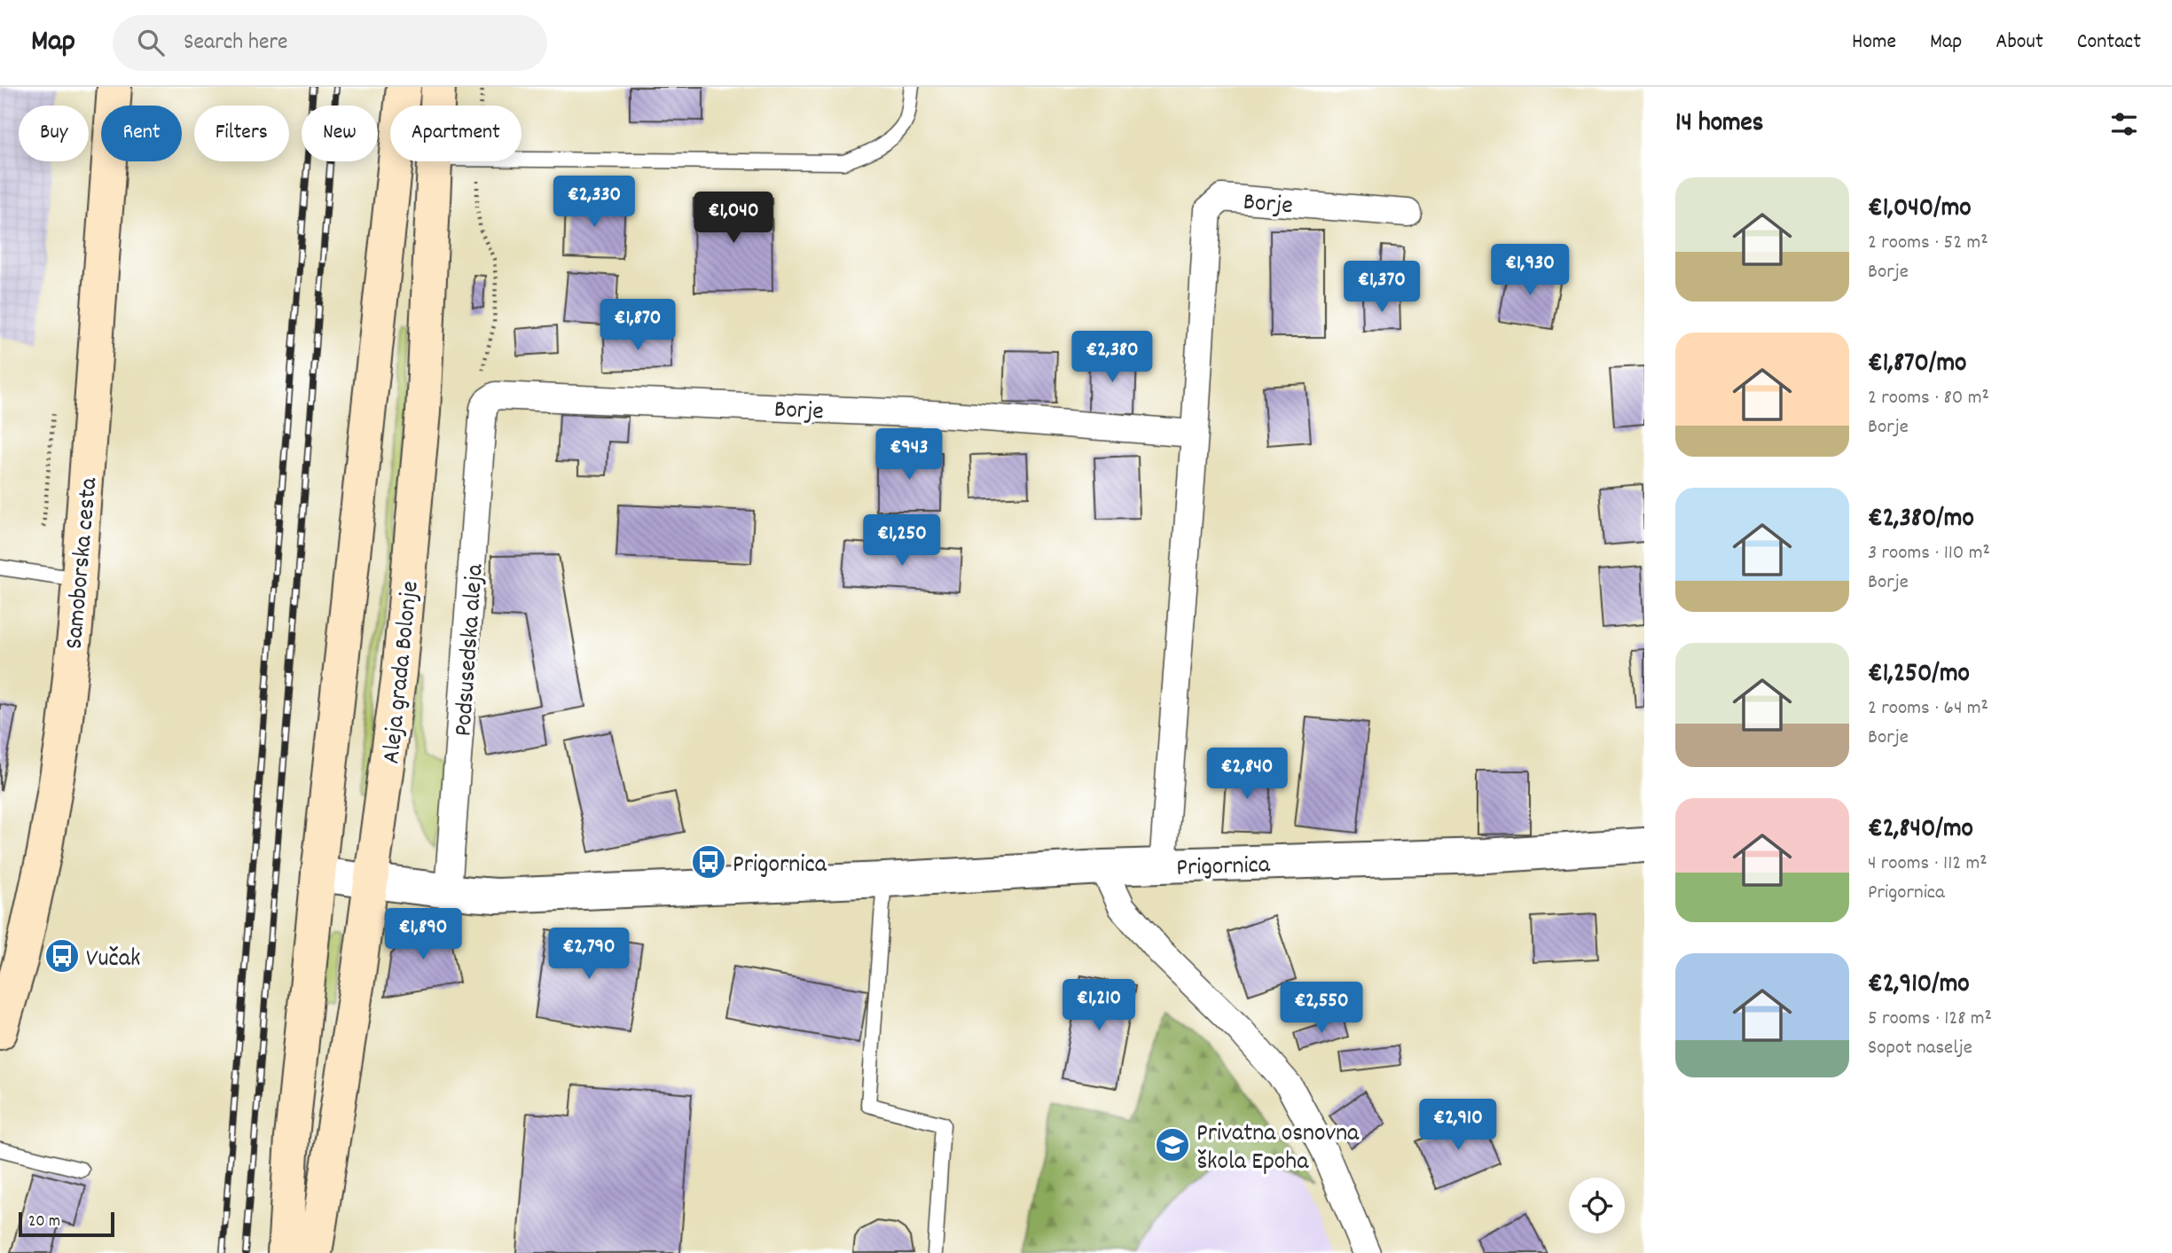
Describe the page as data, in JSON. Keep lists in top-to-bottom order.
{
  "streets": {
    "main road": ["Samoborska cesta", "Aleja grada Bolonje"],
    "street": ["Borje", "Podsusedska aleja", "Prigornica"]
  },
  "crossings": [
    ["Borje", "Podsusedska aleja"],
    ["Borje", "Prigornica"],
    ["Podsusedska aleja", "Prigornica"],
    ["Aleja grada Bolonje", "Prigornica"]
  ],
  "places": {
    "bus stop": ["Prigornica", "Vučak"],
    "school or university": ["Privatna osnovna škola Epoha"]
  },
  "scale_bar": "20 m",
  "page": {
    "header": "Map",
    "search": "Search here",
    "nav": [
      "Home",
      "Map",
      "About",
      "Contact"
    ],
    "heading": "14 homes",
    "chip": [
      "Buy",
      "Rent",
      "Filters",
      "New",
      "Apartment"
    ],
    "list": [
      {
        "name": "€1,040/mo",
        "note": "2 rooms · 52 m² · Borje"
      },
      {
        "name": "€1,870/mo",
        "note": "2 rooms · 80 m² · Borje"
      },
      {
        "name": "€2,380/mo",
        "note": "3 rooms · 110 m² · Borje"
      },
      {
        "name": "€1,250/mo",
        "note": "2 rooms · 64 m² · Borje"
      },
      {
        "name": "€2,840/mo",
        "note": "4 rooms · 112 m² · Prigornica"
      },
      {
        "name": "€2,910/mo",
        "note": "5 rooms · 128 m² · Sopot naselje"
      }
    ],
    "price": [
      "€2,330",
      "€1,040",
      "€1,930",
      "€1,370",
      "€1,870",
      "€2,380",
      "€943",
      "€1,250",
      "€2,840",
      "€1,890",
      "€2,790",
      "€1,210",
      "€2,550",
      "€2,910"
    ],
    "scale": "20 m"
  }
}
